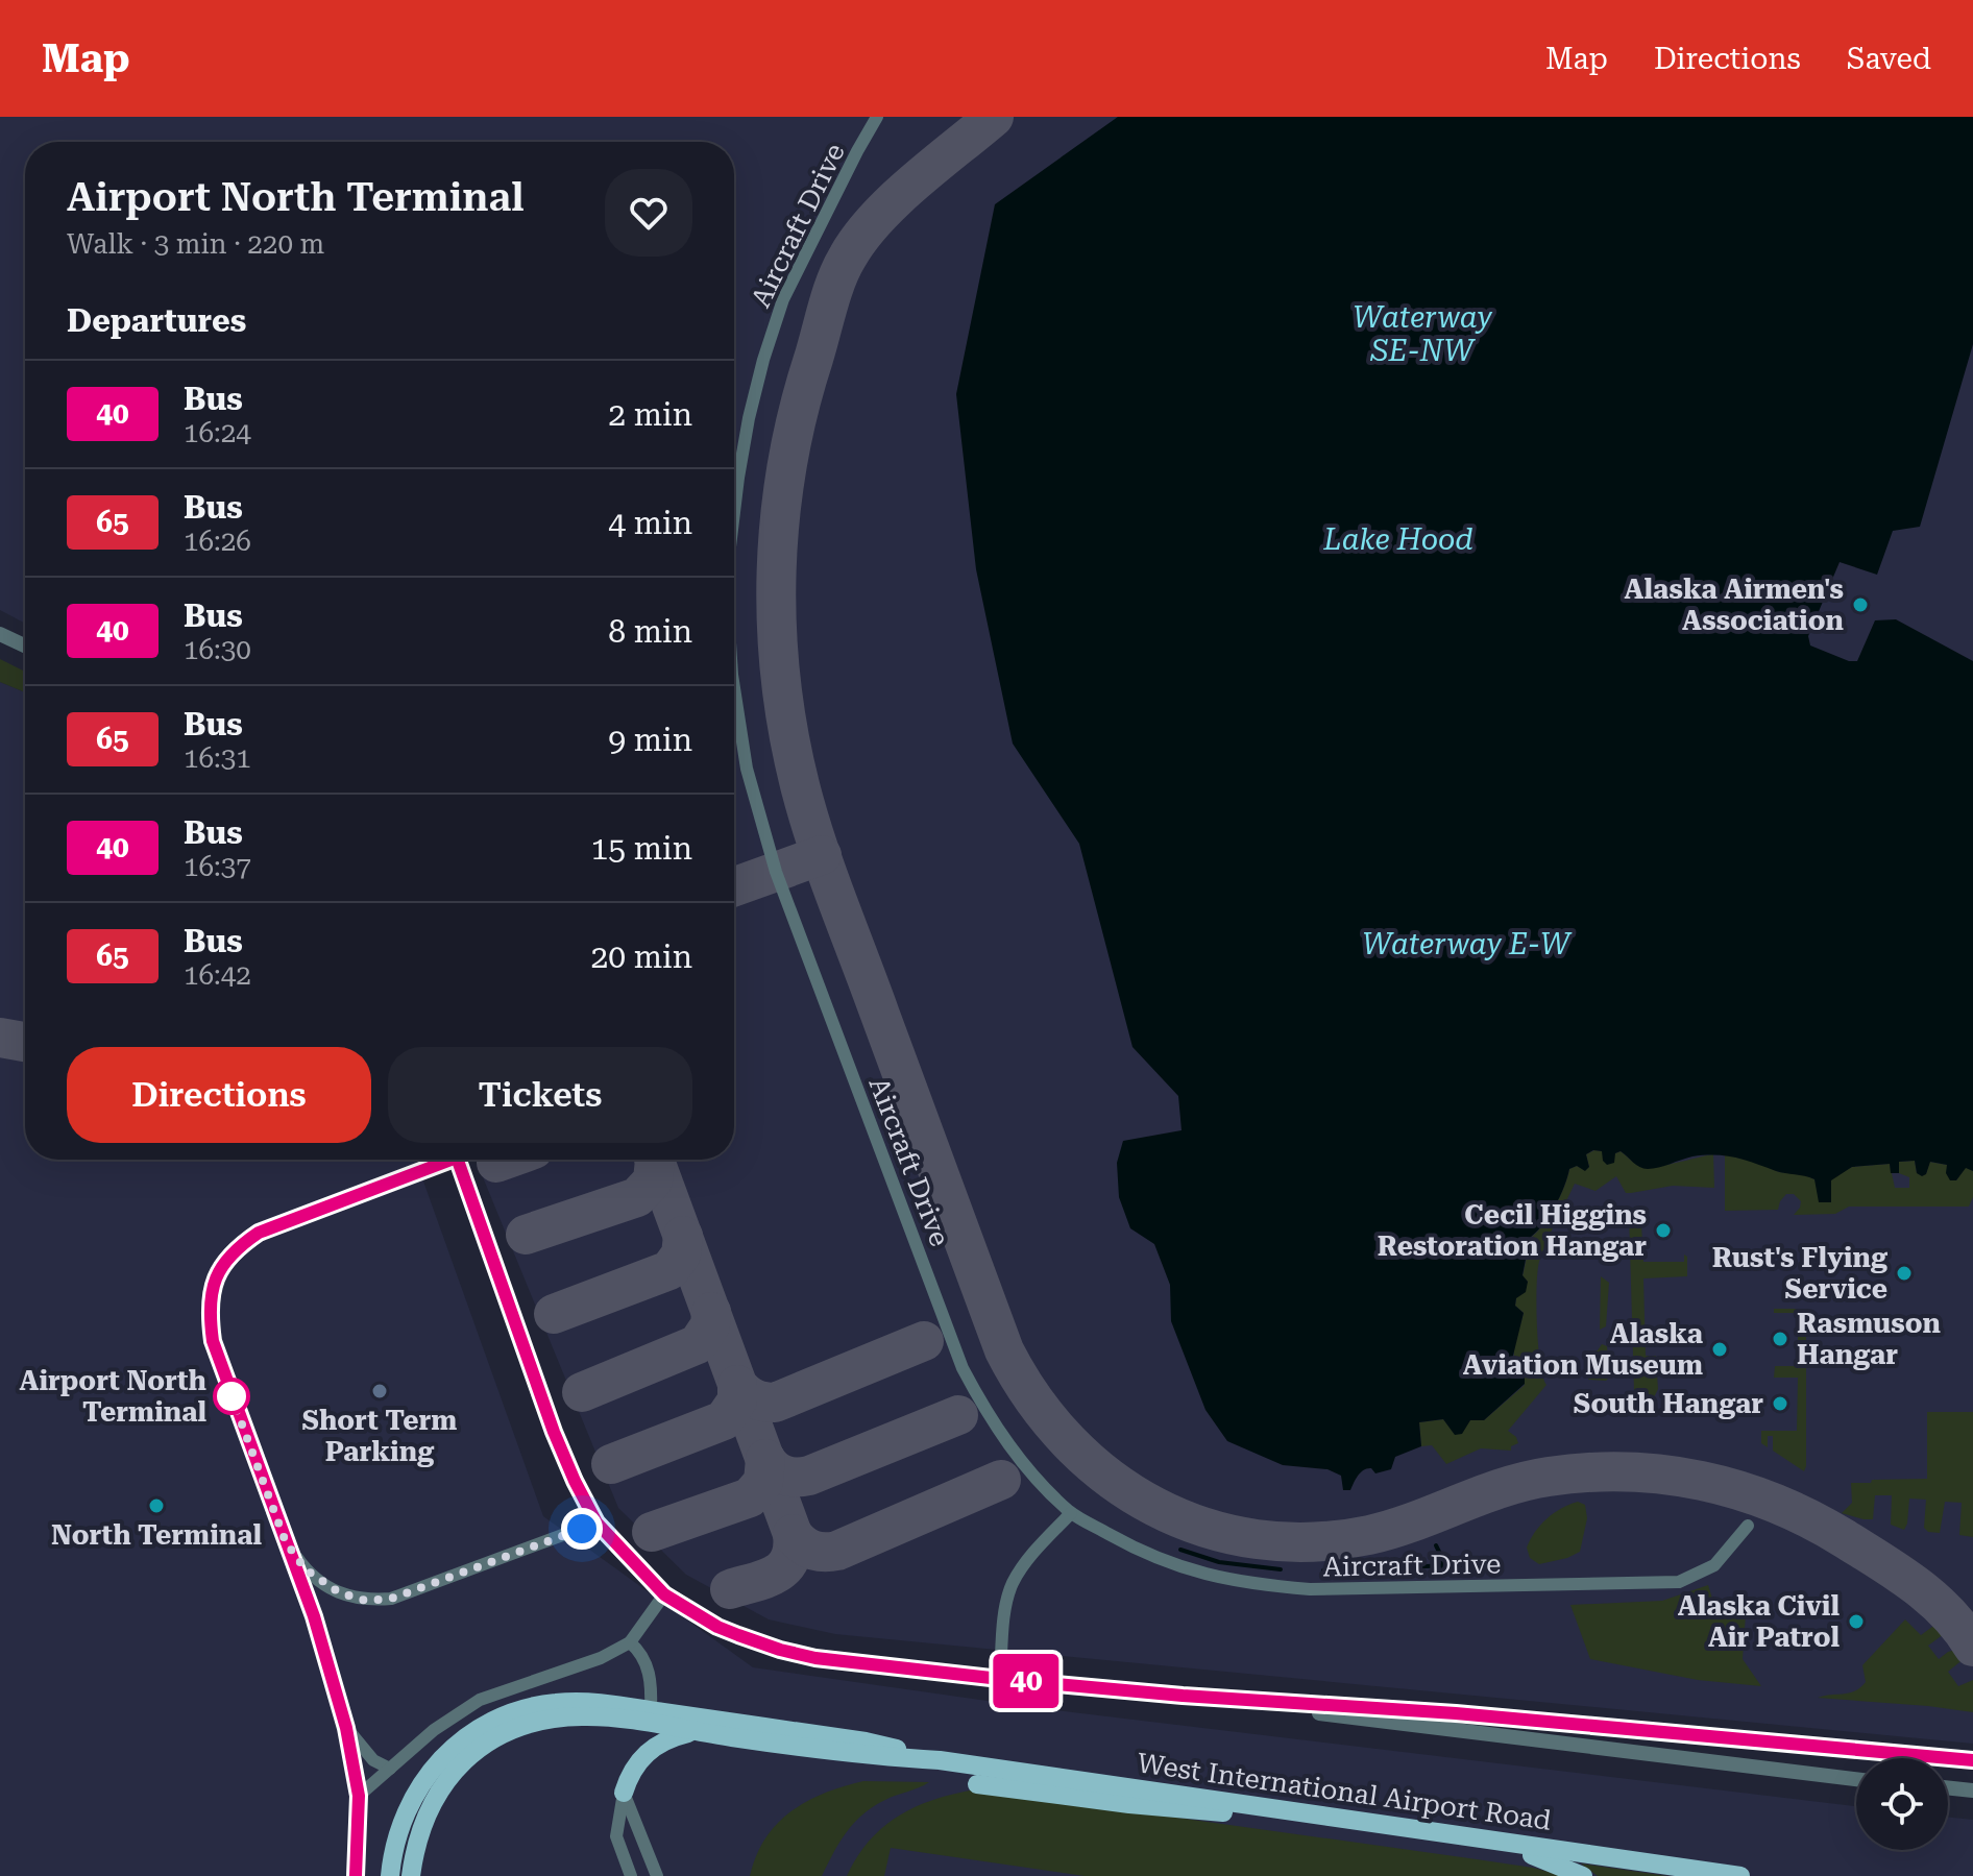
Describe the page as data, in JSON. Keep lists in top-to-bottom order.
{
  "streets": {
    "main road": ["West International Airport Road"],
    "street": ["Aircraft Drive"]
  },
  "water": ["Waterway SE-NW", "Lake Hood", "Waterway E-W"],
  "places": [
    "Alaska Airmen's Association",
    "Cecil Higgins Restoration Hangar",
    "Rust's Flying Service",
    "Rasmuson Hangar",
    "Alaska Aviation Museum",
    "Short Term Parking",
    "Airport North Terminal",
    "South Hangar",
    "North Terminal",
    "Alaska Civil Air Patrol"
  ],
  "lines": ["bus line 40"],
  "page": {
    "header": "Map",
    "nav": ["Map", "Directions", "Saved"],
    "on_map": "40",
    "heading": [
      ["Airport North Terminal", "Walk · 3 min · 220 m"],
      "Departures"
    ],
    "list": [
      {
        "mark": "40",
        "name": "Bus",
        "note": "16:24",
        "value": "2 min"
      },
      {
        "mark": "65",
        "name": "Bus",
        "note": "16:26",
        "value": "4 min"
      },
      {
        "mark": "40",
        "name": "Bus",
        "note": "16:30",
        "value": "8 min"
      },
      {
        "mark": "65",
        "name": "Bus",
        "note": "16:31",
        "value": "9 min"
      },
      {
        "mark": "40",
        "name": "Bus",
        "note": "16:37",
        "value": "15 min"
      },
      {
        "mark": "65",
        "name": "Bus",
        "note": "16:42",
        "value": "20 min"
      }
    ],
    "buttons": ["Directions", "Tickets"]
  }
}
